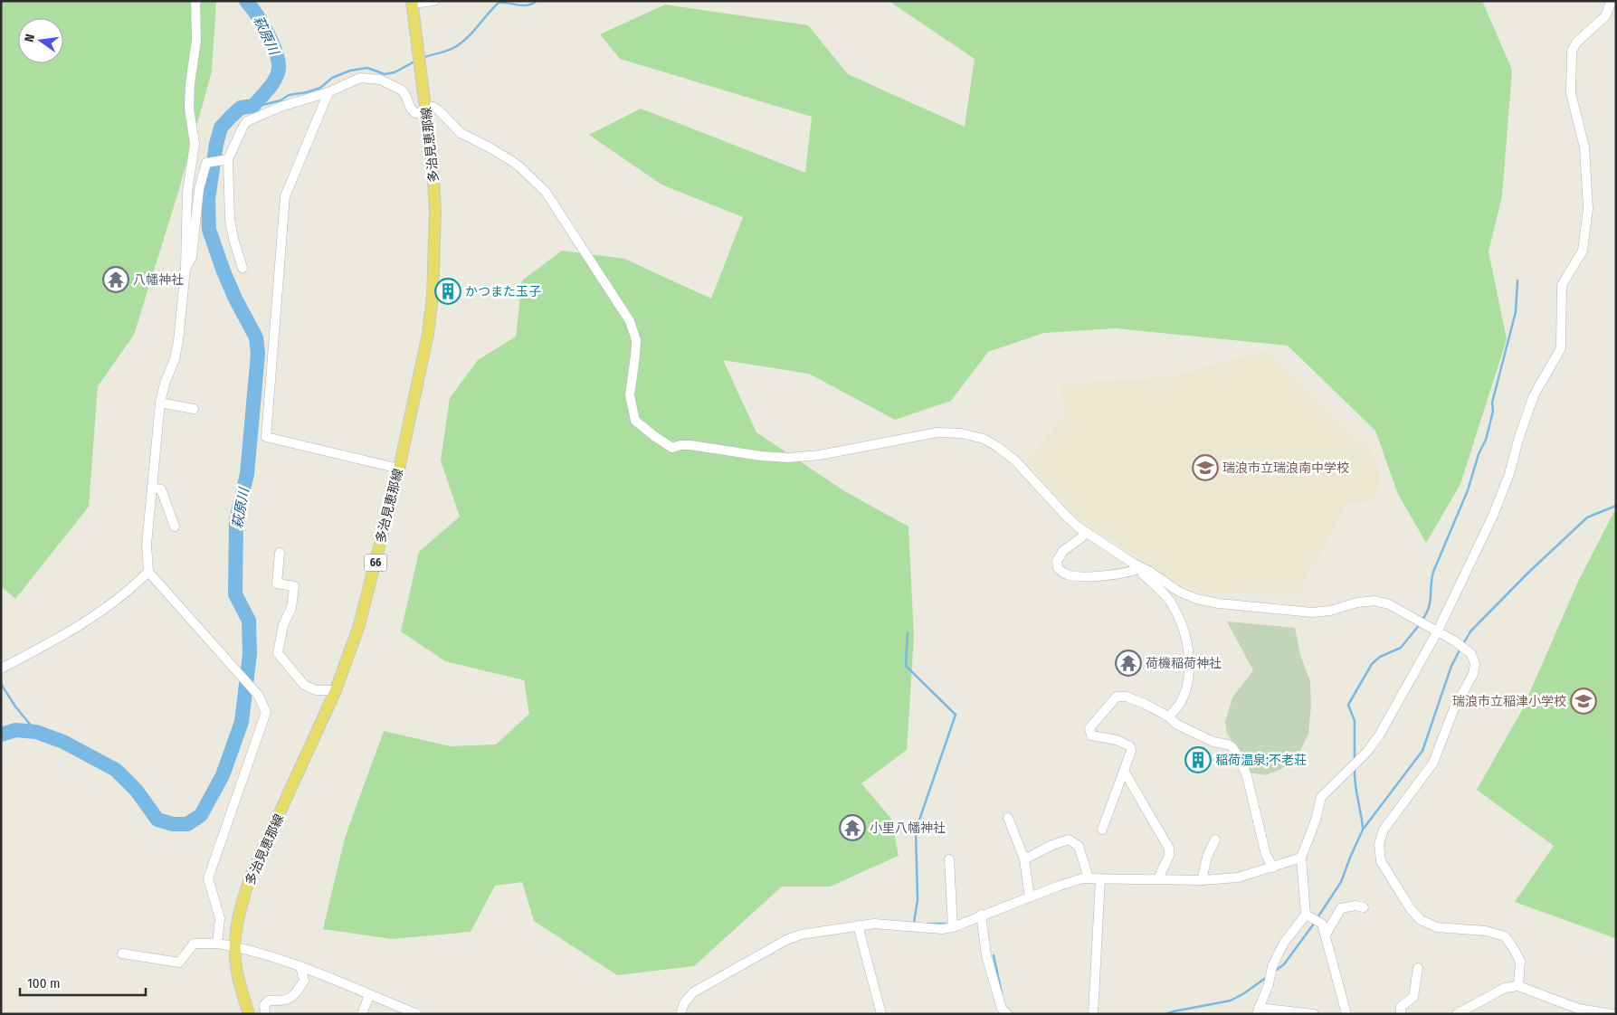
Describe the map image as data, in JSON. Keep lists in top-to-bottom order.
{
  "streets": {
    "main road": ["多治見恵那線", "66"]
  },
  "water": ["萩原川"],
  "places": {
    "temple": ["八幡神社", "荷機稲荷神社", "小里八幡神社"],
    "building": ["かつまた玉子", "稲荷温泉;不老荘"],
    "school or university": ["瑞浪市立瑞浪南中学校", "瑞浪市立稲津小学校"]
  },
  "scale_bar": "100 m",
  "north": "left"
}
